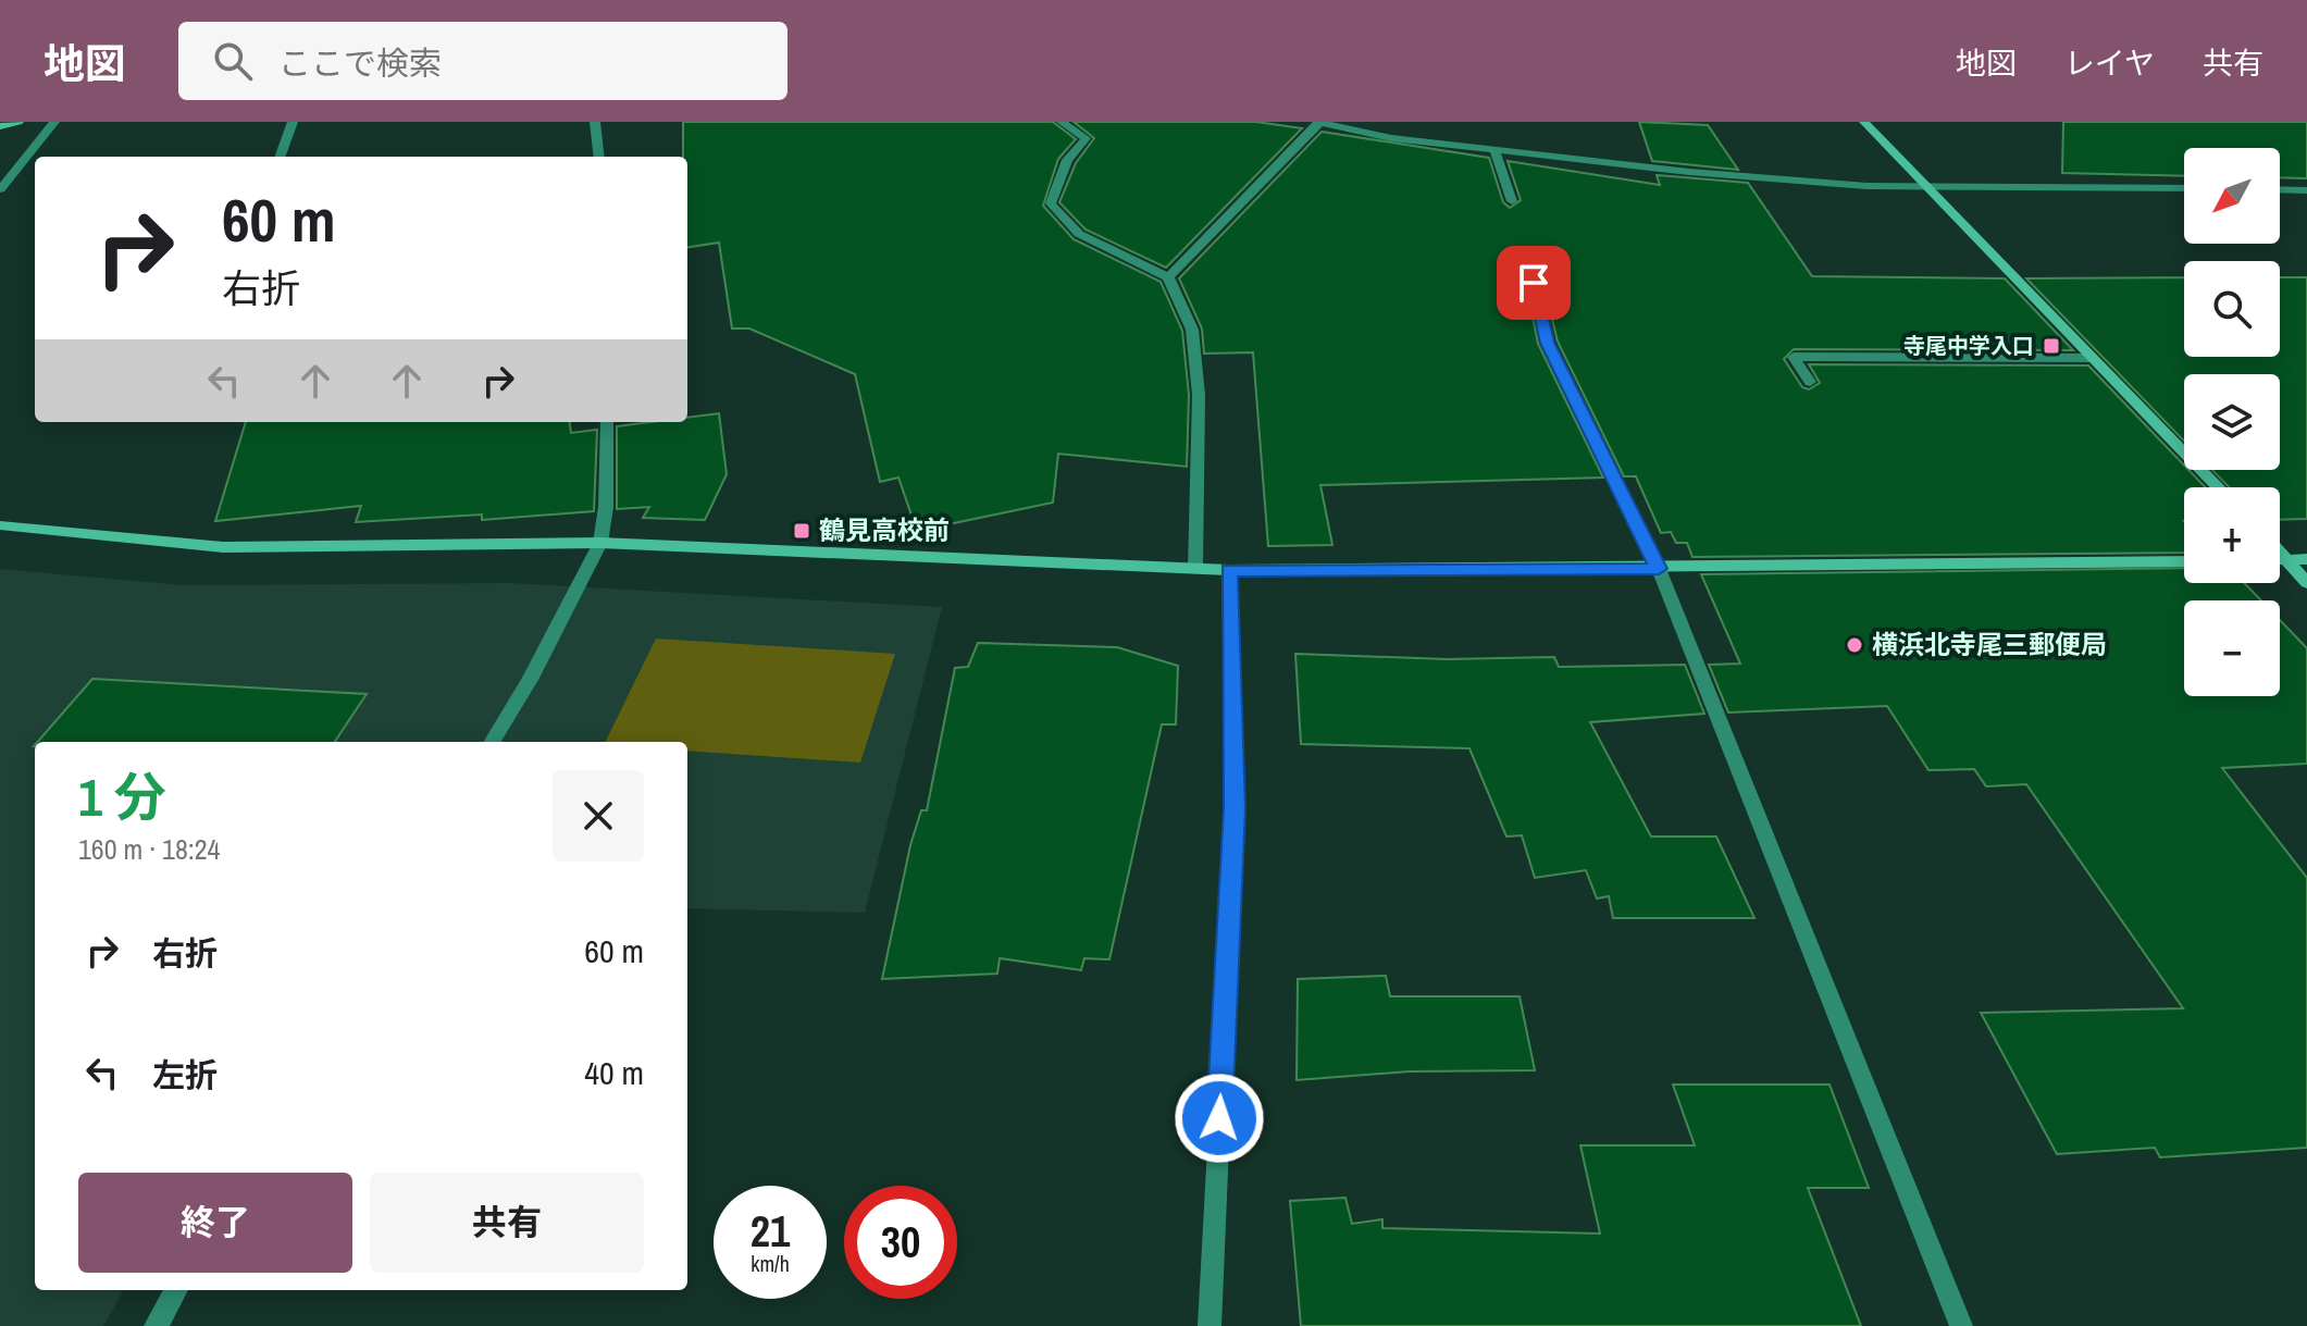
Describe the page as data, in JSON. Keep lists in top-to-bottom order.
{
  "places": {
    "transit": ["寺尾中学入口", "鶴見高校前"],
    "other": ["横浜北寺尾三郵便局"]
  },
  "north": "bottom left",
  "page": {
    "header": "地図",
    "search": "ここで検索",
    "nav": ["地図", "レイヤ", "共有"],
    "map_buttons": ["+", "−"],
    "turn": ["60 m", "右折"],
    "heading": ["1 分", "160 m · 18:24"],
    "list": [
      {
        "name": "右折",
        "value": "60 m"
      },
      {
        "name": "左折",
        "value": "40 m"
      }
    ],
    "buttons": ["終了", "共有"],
    "speed": "21 km/h",
    "limit": "30"
  }
}
